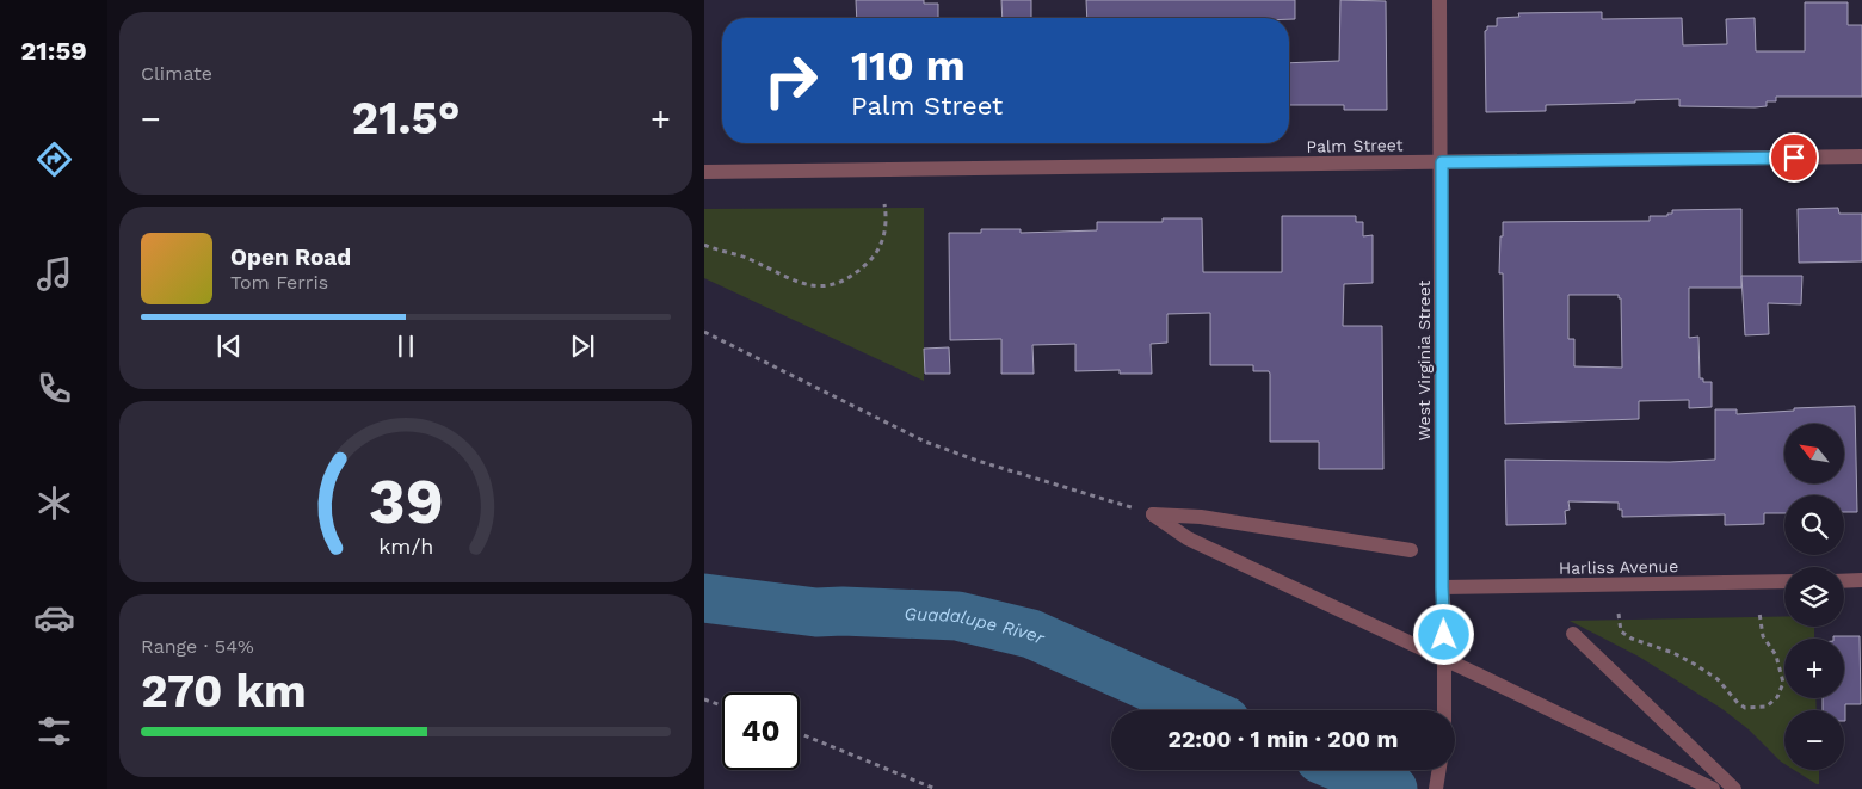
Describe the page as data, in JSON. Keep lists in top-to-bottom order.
{
  "streets": {
    "street": ["Palm Street", "West Virginia Street", "Harliss Avenue"]
  },
  "crossings": [
    ["Palm Street", "West Virginia Street"],
    ["West Virginia Street", "Harliss Avenue"]
  ],
  "water": ["Guadalupe River"],
  "north": "top left",
  "page": {
    "tabs": "21:59",
    "tile": [
      "Climate",
      ["Range · 54%", "270 km"]
    ],
    "turn": ["110 m", "Palm Street"],
    "heat": ["−", "21.5°", "+"],
    "song": ["Open Road", "Tom Ferris"],
    "map_buttons": ["+", "−"],
    "limit": "40",
    "trip": "22:00 · 1 min · 200 m",
    "gauge": ["39", "km/h"]
  }
}
